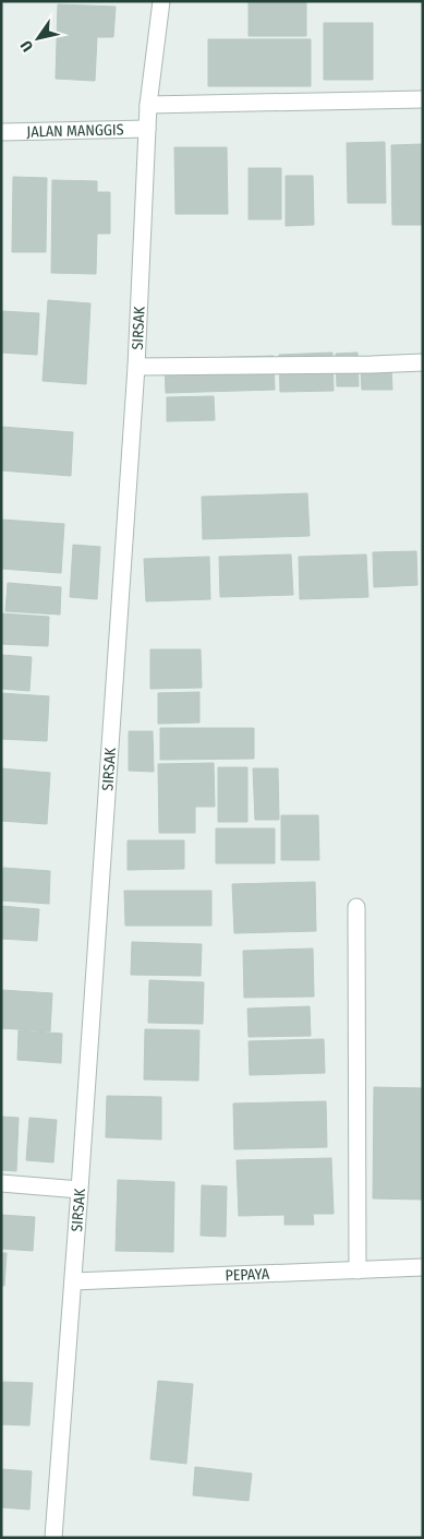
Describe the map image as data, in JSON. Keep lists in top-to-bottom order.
{
  "streets": {
    "street": ["JALAN MANGGIS", "SIRSAK", "PEPAYA"]
  },
  "crossings": [
    ["JALAN MANGGIS", "SIRSAK"],
    ["SIRSAK", "PEPAYA"]
  ],
  "north": "bottom left"
}
